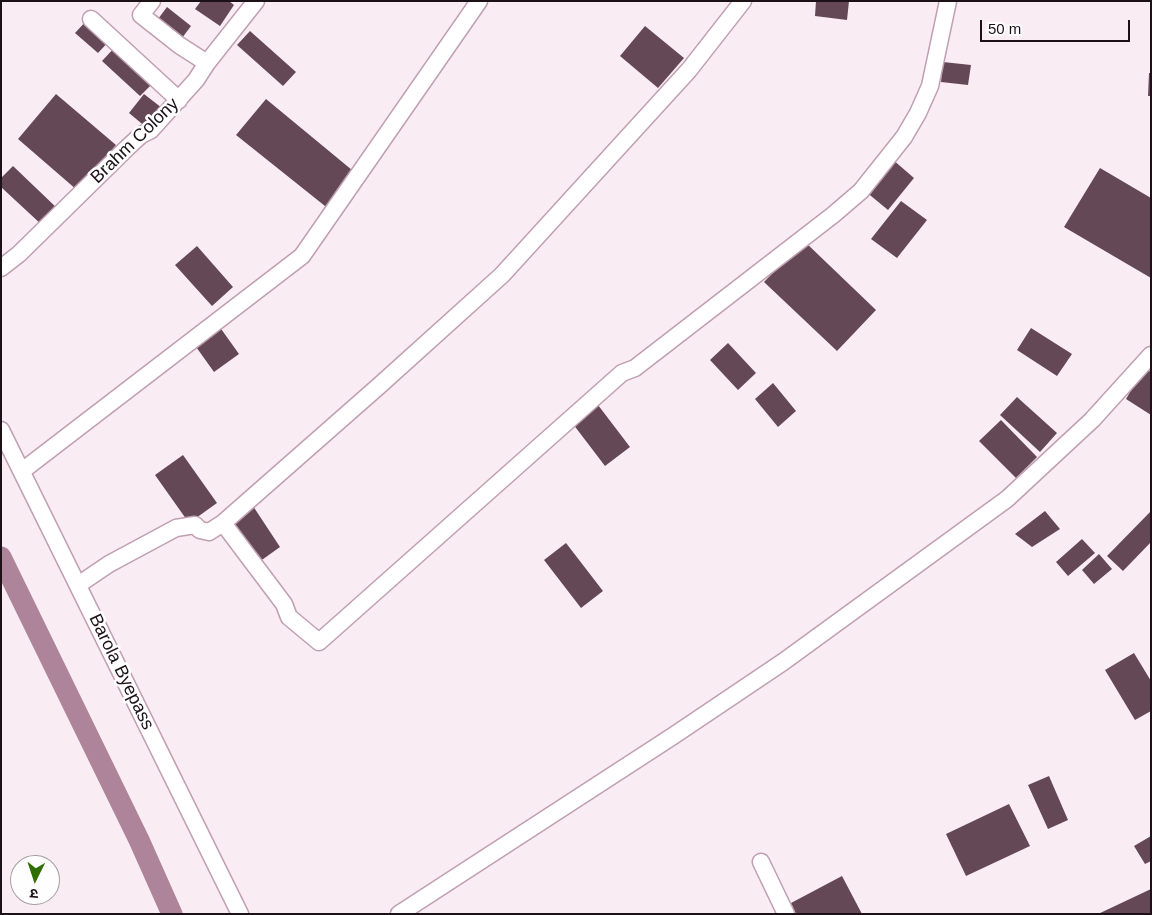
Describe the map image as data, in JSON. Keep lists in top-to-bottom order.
{
  "streets": {
    "street": ["Brahm Colony", "Barola Byepass"]
  },
  "scale_bar": "50 m",
  "north": "bottom"
}
